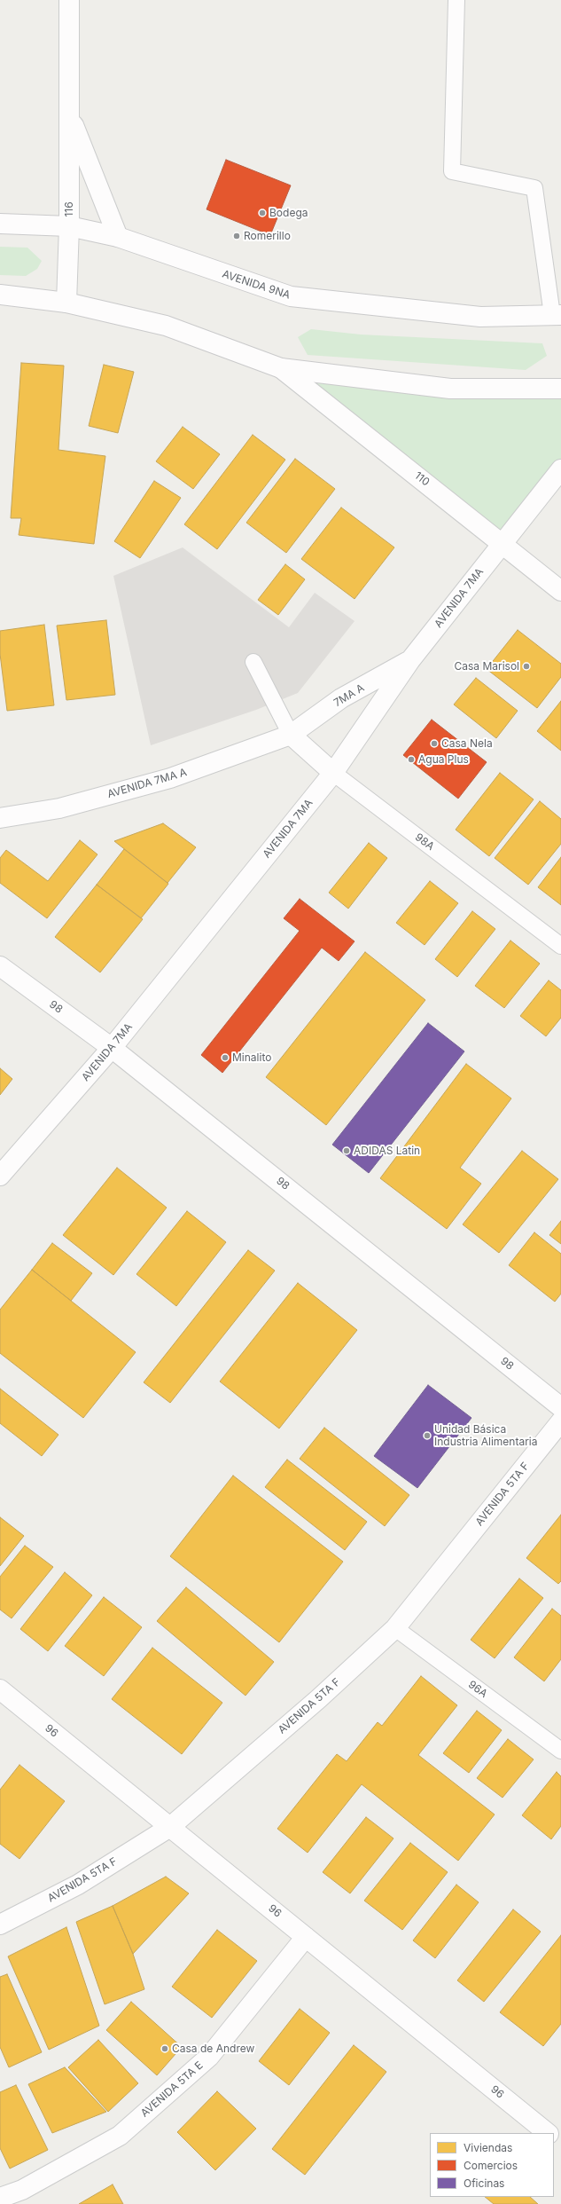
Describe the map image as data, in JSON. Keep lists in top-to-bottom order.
{
  "streets": {
    "street": [
      "116",
      "AVENIDA 9NA",
      "110",
      "AVENIDA 7MA",
      "7MA A",
      "AVENIDA 7MA A",
      "98A",
      "98",
      "AVENIDA 5TA F",
      "96",
      "AVENIDA 5TA E"
    ],
    "lane": ["96A"]
  },
  "crossings": [
    ["116", "AVENIDA 9NA"],
    ["110", "AVENIDA 7MA"],
    ["AVENIDA 7MA", "7MA A"],
    ["AVENIDA 7MA", "98A"],
    ["AVENIDA 7MA", "98"],
    ["7MA A", "AVENIDA 7MA A"],
    ["7MA A", "98A"],
    ["AVENIDA 7MA A", "98A"],
    ["AVENIDA 5TA F", "96A"],
    ["AVENIDA 5TA F", "96"],
    ["96", "AVENIDA 5TA E"]
  ],
  "places": [
    "Bodega",
    "Romerillo",
    "Casa Marisol",
    "Casa Nela",
    "Agua Plus",
    "Minalito",
    "ADIDAS Latin",
    "Unidad Básica Industria Alimentaria",
    "Casa de Andrew"
  ],
  "legend": ["Viviendas", "Comercios", "Oficinas"]
}
